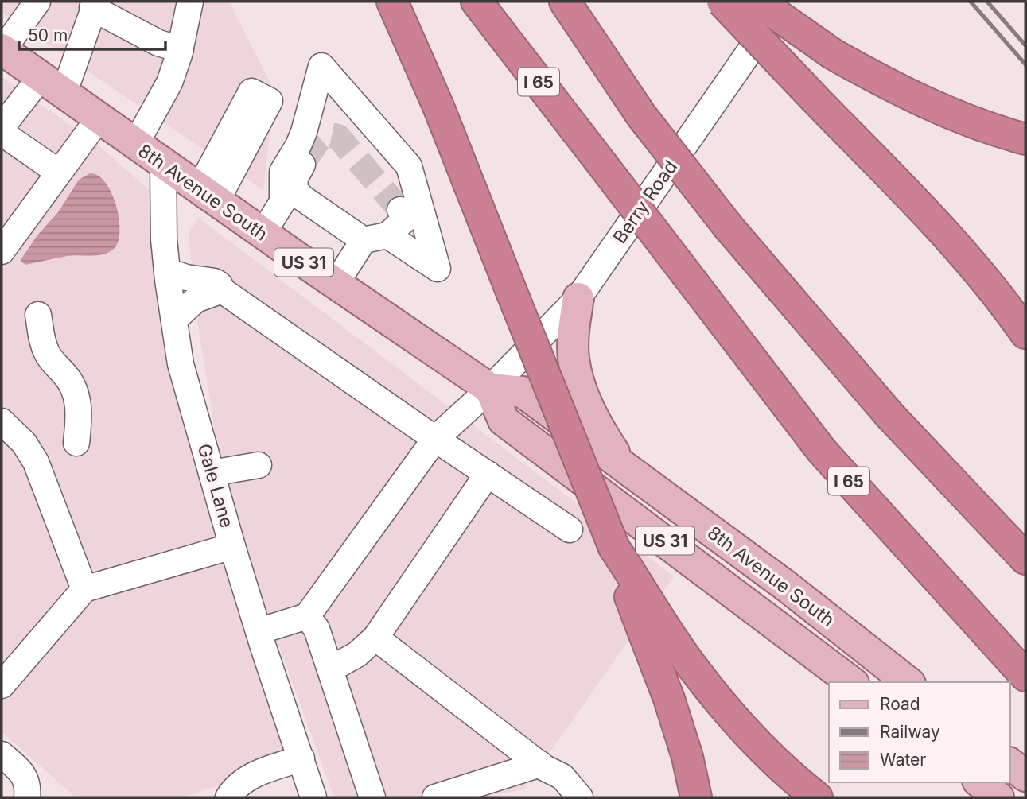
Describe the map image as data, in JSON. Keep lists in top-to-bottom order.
{
  "streets": {
    "highway": ["I 65"],
    "main road": ["8th Avenue South", "US 31"],
    "street": ["Berry Road", "Gale Lane"]
  },
  "crossings": [
    ["8th Avenue South", "Berry Road"],
    ["8th Avenue South", "Gale Lane"]
  ],
  "legend": ["Road", "Railway", "Water"],
  "scale_bar": "50 m"
}
